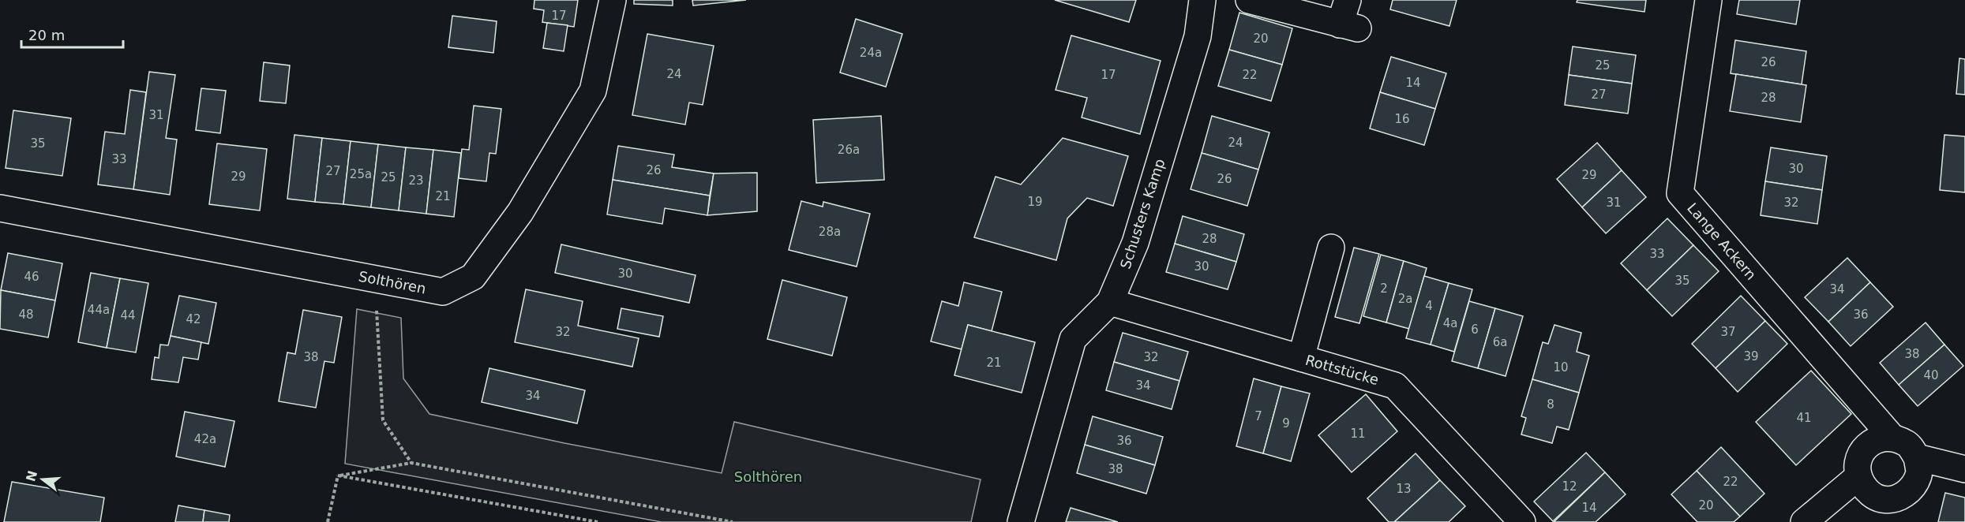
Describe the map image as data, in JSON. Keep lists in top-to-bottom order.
{
  "streets": {
    "street": [
      "Schusters Kamp",
      "Lange Ackern",
      "Solthören",
      "Rottstücke"
    ]
  },
  "crossings": [
    ["Schusters Kamp", "Rottstücke"]
  ],
  "parks": ["Solthören"],
  "house_numbers": [
    "17",
    "20",
    "24a",
    "26",
    "25",
    "24",
    "17",
    "22",
    "14",
    "27",
    "28",
    "31",
    "16",
    "24",
    "35",
    "26a",
    "33",
    "30",
    "26",
    "27",
    "25a",
    "29",
    "29",
    "25",
    "26",
    "23",
    "21",
    "19",
    "31",
    "32",
    "28a",
    "28",
    "33",
    "30",
    "30",
    "46",
    "35",
    "2",
    "34",
    "2a",
    "4",
    "44a",
    "48",
    "36",
    "44",
    "42",
    "4a",
    "6",
    "32",
    "37",
    "6a",
    "38",
    "39",
    "38",
    "32",
    "21",
    "10",
    "40",
    "34",
    "34",
    "8",
    "7",
    "41",
    "9",
    "11",
    "42a",
    "36",
    "38",
    "22",
    "12",
    "13",
    "20",
    "14"
  ],
  "scale_bar": "20 m",
  "north": "left"
}
